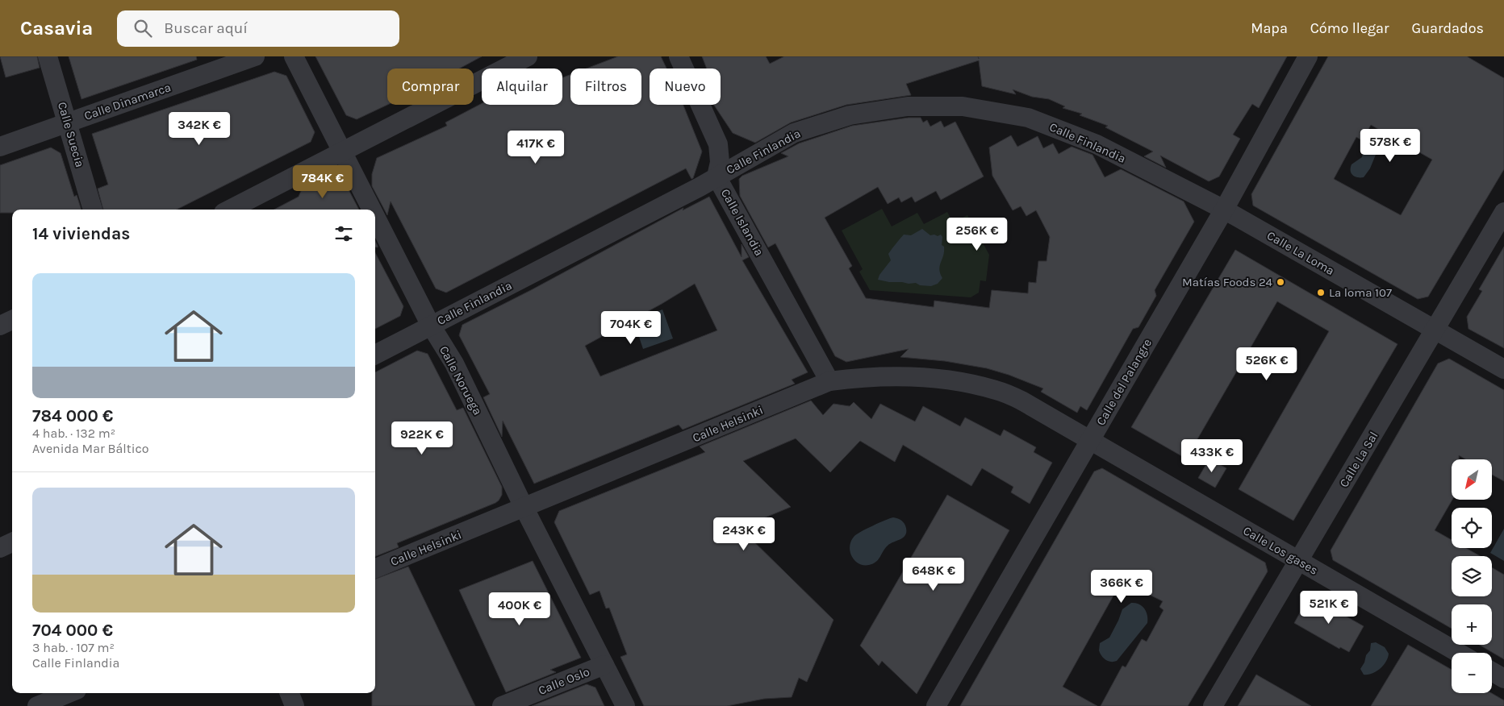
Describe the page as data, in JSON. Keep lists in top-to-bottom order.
{
  "streets": {
    "street": [
      "Calle Dinamarca",
      "Calle Suecia",
      "Calle Finlandia",
      "Calle Islandia",
      "Calle La Loma",
      "Calle Noruega",
      "Calle del Palangre",
      "Calle Helsinki",
      "Calle La Sal",
      "Calle Los gases",
      "Calle Oslo"
    ]
  },
  "crossings": [
    ["Calle Dinamarca", "Calle Suecia"],
    ["Calle Finlandia", "Calle Islandia"],
    ["Calle Finlandia", "Calle La Loma"],
    ["Calle Finlandia", "Calle Noruega"],
    ["Calle Finlandia", "Calle del Palangre"],
    ["Calle Islandia", "Calle Helsinki"],
    ["Calle La Loma", "Calle del Palangre"],
    ["Calle La Loma", "Calle La Sal"],
    ["Calle Noruega", "Calle Helsinki"],
    ["Calle Noruega", "Calle Oslo"],
    ["Calle del Palangre", "Calle Helsinki"],
    ["Calle del Palangre", "Calle Los gases"],
    ["Calle Helsinki", "Calle Los gases"],
    ["Calle La Sal", "Calle Los gases"]
  ],
  "places": ["Matías Foods 24", "La loma 107"],
  "north": "bottom left",
  "page": {
    "header": "Casavia",
    "search": "Buscar aquí",
    "nav": ["Mapa", "Cómo llegar", "Guardados"],
    "chip": [
      "Comprar",
      "Alquilar",
      "Filtros",
      "Nuevo"
    ],
    "price": [
      "342K €",
      "578K €",
      "417K €",
      "784K €",
      "256K €",
      "704K €",
      "526K €",
      "922K €",
      "433K €",
      "243K €",
      "648K €",
      "366K €",
      "521K €",
      "400K €"
    ],
    "heading": "14 viviendas",
    "list": [
      {
        "name": "784 000 €",
        "note": "4 hab. · 132 m² · Avenida Mar Báltico"
      },
      {
        "name": "704 000 €",
        "note": "3 hab. · 107 m² · Calle Finlandia"
      }
    ],
    "map_buttons": ["+", "−"]
  }
}
